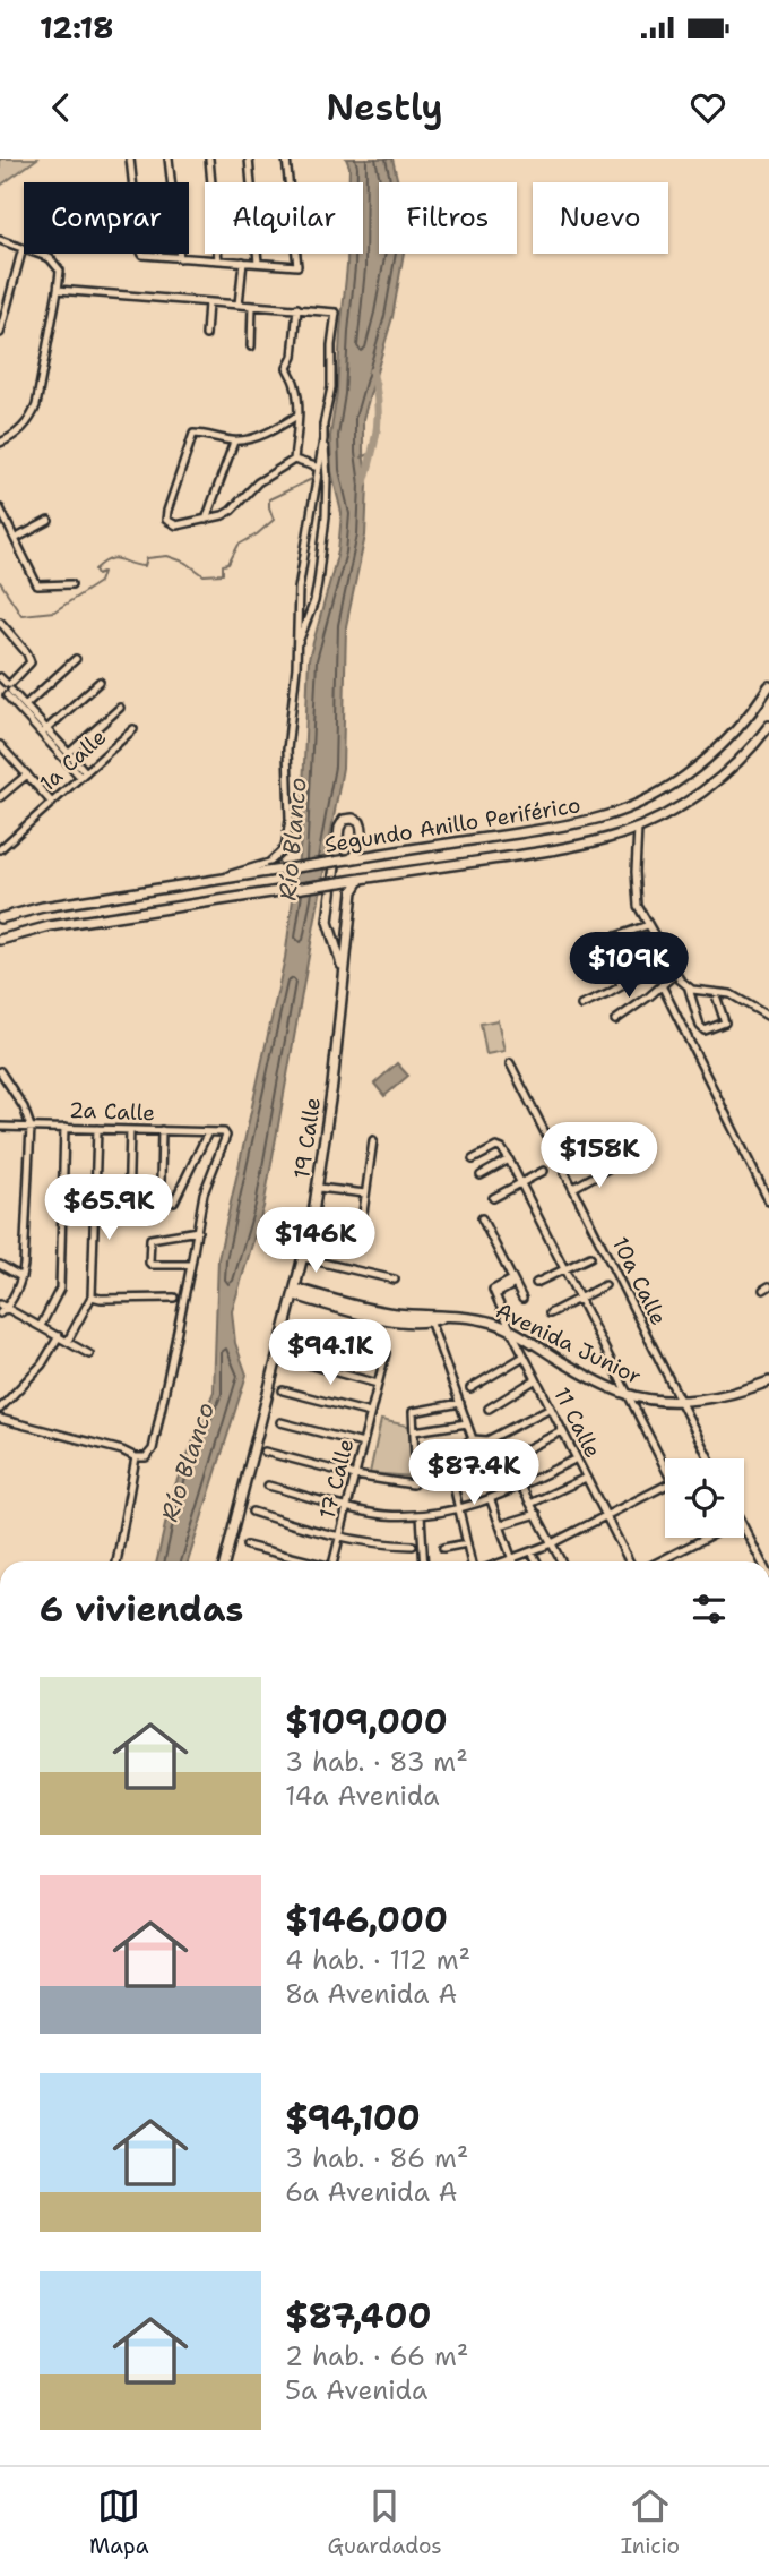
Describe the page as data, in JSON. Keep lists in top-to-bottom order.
{
  "streets": {
    "main road": ["Segundo Anillo Periférico", "19 Calle", "Avenida Junior"],
    "street": [
      "1a Calle",
      "2a Calle",
      "10a Calle",
      "11 Calle",
      "17 Calle"
    ]
  },
  "crossings": [
    ["Segundo Anillo Periférico", "19 Calle"],
    ["19 Calle", "Avenida Junior"],
    ["10a Calle", "Avenida Junior"],
    ["Avenida Junior", "11 Calle"]
  ],
  "water": ["Río Blanco"],
  "page": {
    "status": "12:18",
    "header": "Nestly",
    "chip": [
      "Comprar",
      "Alquilar",
      "Filtros",
      "Nuevo"
    ],
    "price": [
      "$109K",
      "$158K",
      "$65.9K",
      "$146K",
      "$94.1K",
      "$87.4K"
    ],
    "heading": "6 viviendas",
    "list": [
      {
        "name": "$109,000",
        "note": "3 hab. · 83 m² · 14a Avenida"
      },
      {
        "name": "$146,000",
        "note": "4 hab. · 112 m² · 8a Avenida A"
      },
      {
        "name": "$94,100",
        "note": "3 hab. · 86 m² · 6a Avenida A"
      },
      {
        "name": "$87,400",
        "note": "2 hab. · 66 m² · 5a Avenida"
      }
    ],
    "tabs": ["Mapa", "Guardados", "Inicio"]
  }
}
